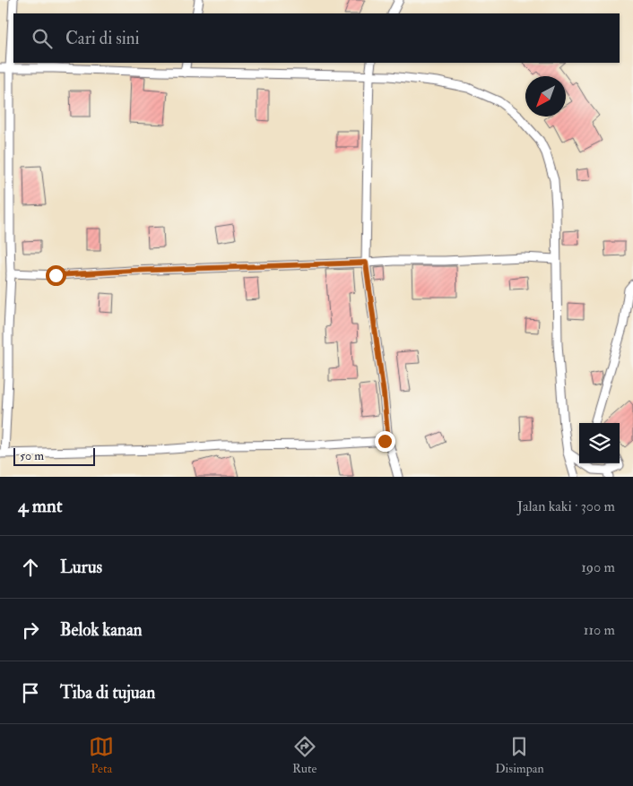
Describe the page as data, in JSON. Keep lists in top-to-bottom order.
{
  "scale_bar": "50 m",
  "north": "bottom left",
  "page": {
    "search": "Cari di sini",
    "scale": "50 m",
    "heading": ["4 mnt", "Jalan kaki · 300 m"],
    "list": [
      ["Lurus", "190 m"],
      ["Belok kanan", "110 m"],
      "Tiba di tujuan"
    ],
    "nav": ["Peta", "Rute", "Disimpan"]
  }
}
